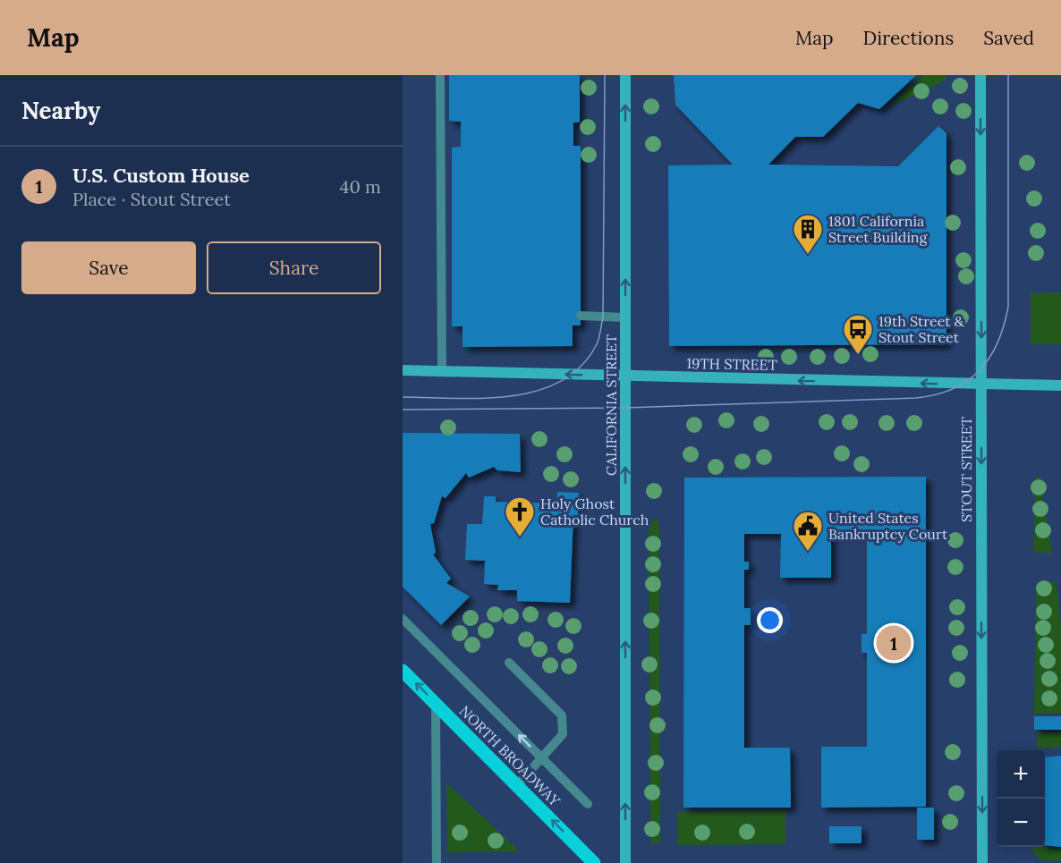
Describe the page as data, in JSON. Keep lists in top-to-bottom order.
{
  "streets": {
    "main road": ["NORTH BROADWAY"],
    "street": ["19TH STREET", "CALIFORNIA STREET", "STOUT STREET"]
  },
  "crossings": [
    ["19TH STREET", "CALIFORNIA STREET"],
    ["19TH STREET", "STOUT STREET"]
  ],
  "one_way": [
    "19TH STREET",
    "CALIFORNIA STREET",
    "STOUT STREET",
    "NORTH BROADWAY"
  ],
  "places": {
    "building": ["1801 California Street Building"],
    "bus stop": ["19th Street & Stout Street"],
    "church": ["Holy Ghost Catholic Church"],
    "public building": ["United States Bankruptcy Court"]
  },
  "page": {
    "header": "Map",
    "nav": ["Map", "Directions", "Saved"],
    "heading": "Nearby",
    "list": [
      {
        "mark": "1",
        "name": "U.S. Custom House",
        "note": "Place · Stout Street",
        "value": "40 m"
      }
    ],
    "buttons": ["Save", "Share"],
    "pins": "1",
    "map_buttons": ["+", "−"]
  }
}
